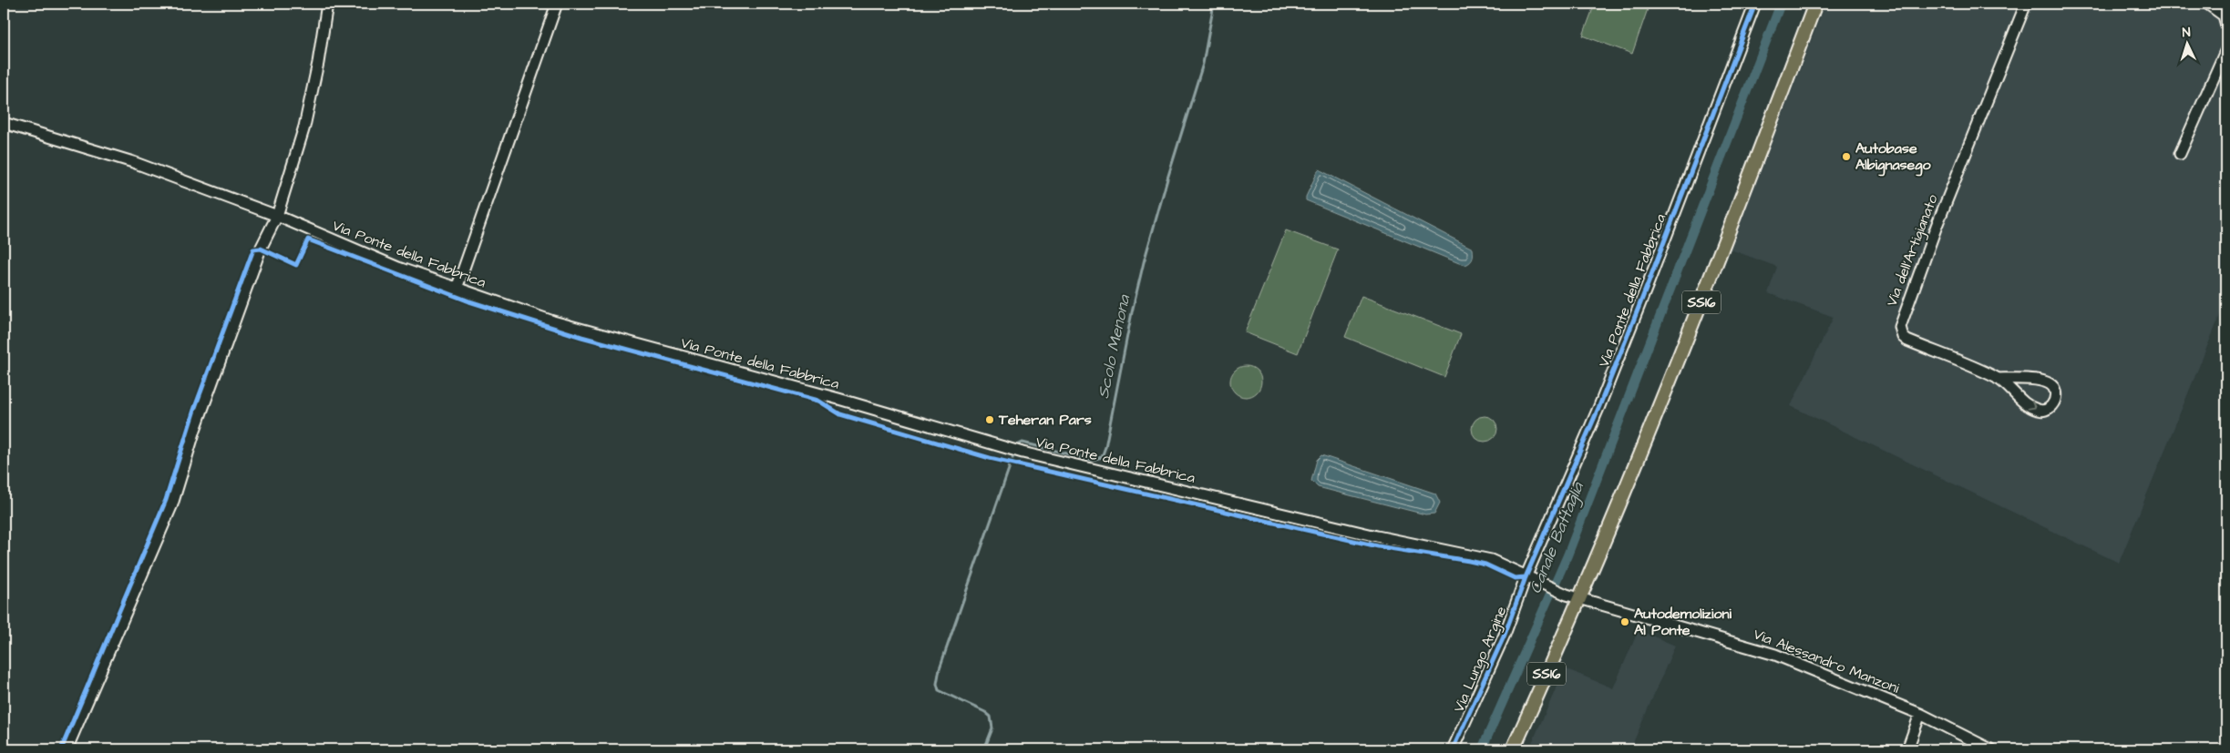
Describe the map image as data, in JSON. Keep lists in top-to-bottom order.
{
  "streets": {
    "main road": ["SS16"],
    "street": [
      "Via dell'Artigianato",
      "Via Ponte della Fabbrica",
      "Via Lungo Argine",
      "Via Alessandro Manzoni"
    ]
  },
  "crossings": [
    ["Via Ponte della Fabbrica", "Via Lungo Argine"],
    ["Via Ponte della Fabbrica", "Via Alessandro Manzoni"],
    ["SS16", "Via Alessandro Manzoni"]
  ],
  "water": ["Scolo Menona", "Canale Battaglia"],
  "places": ["Autobase Albignasego", "Teheran Pars", "Autodemolizioni Al Ponte"],
  "north": "top"
}
